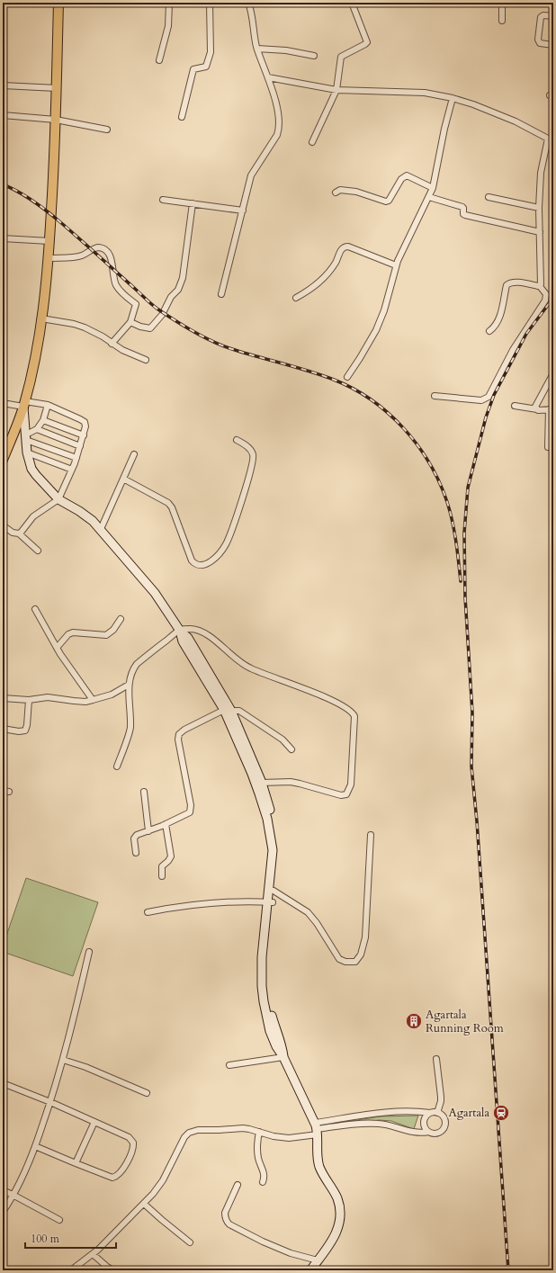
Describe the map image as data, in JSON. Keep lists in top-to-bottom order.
{
  "places": {
    "building": ["Agartala Running Room"],
    "station": ["Agartala"]
  },
  "scale_bar": "100 m"
}
